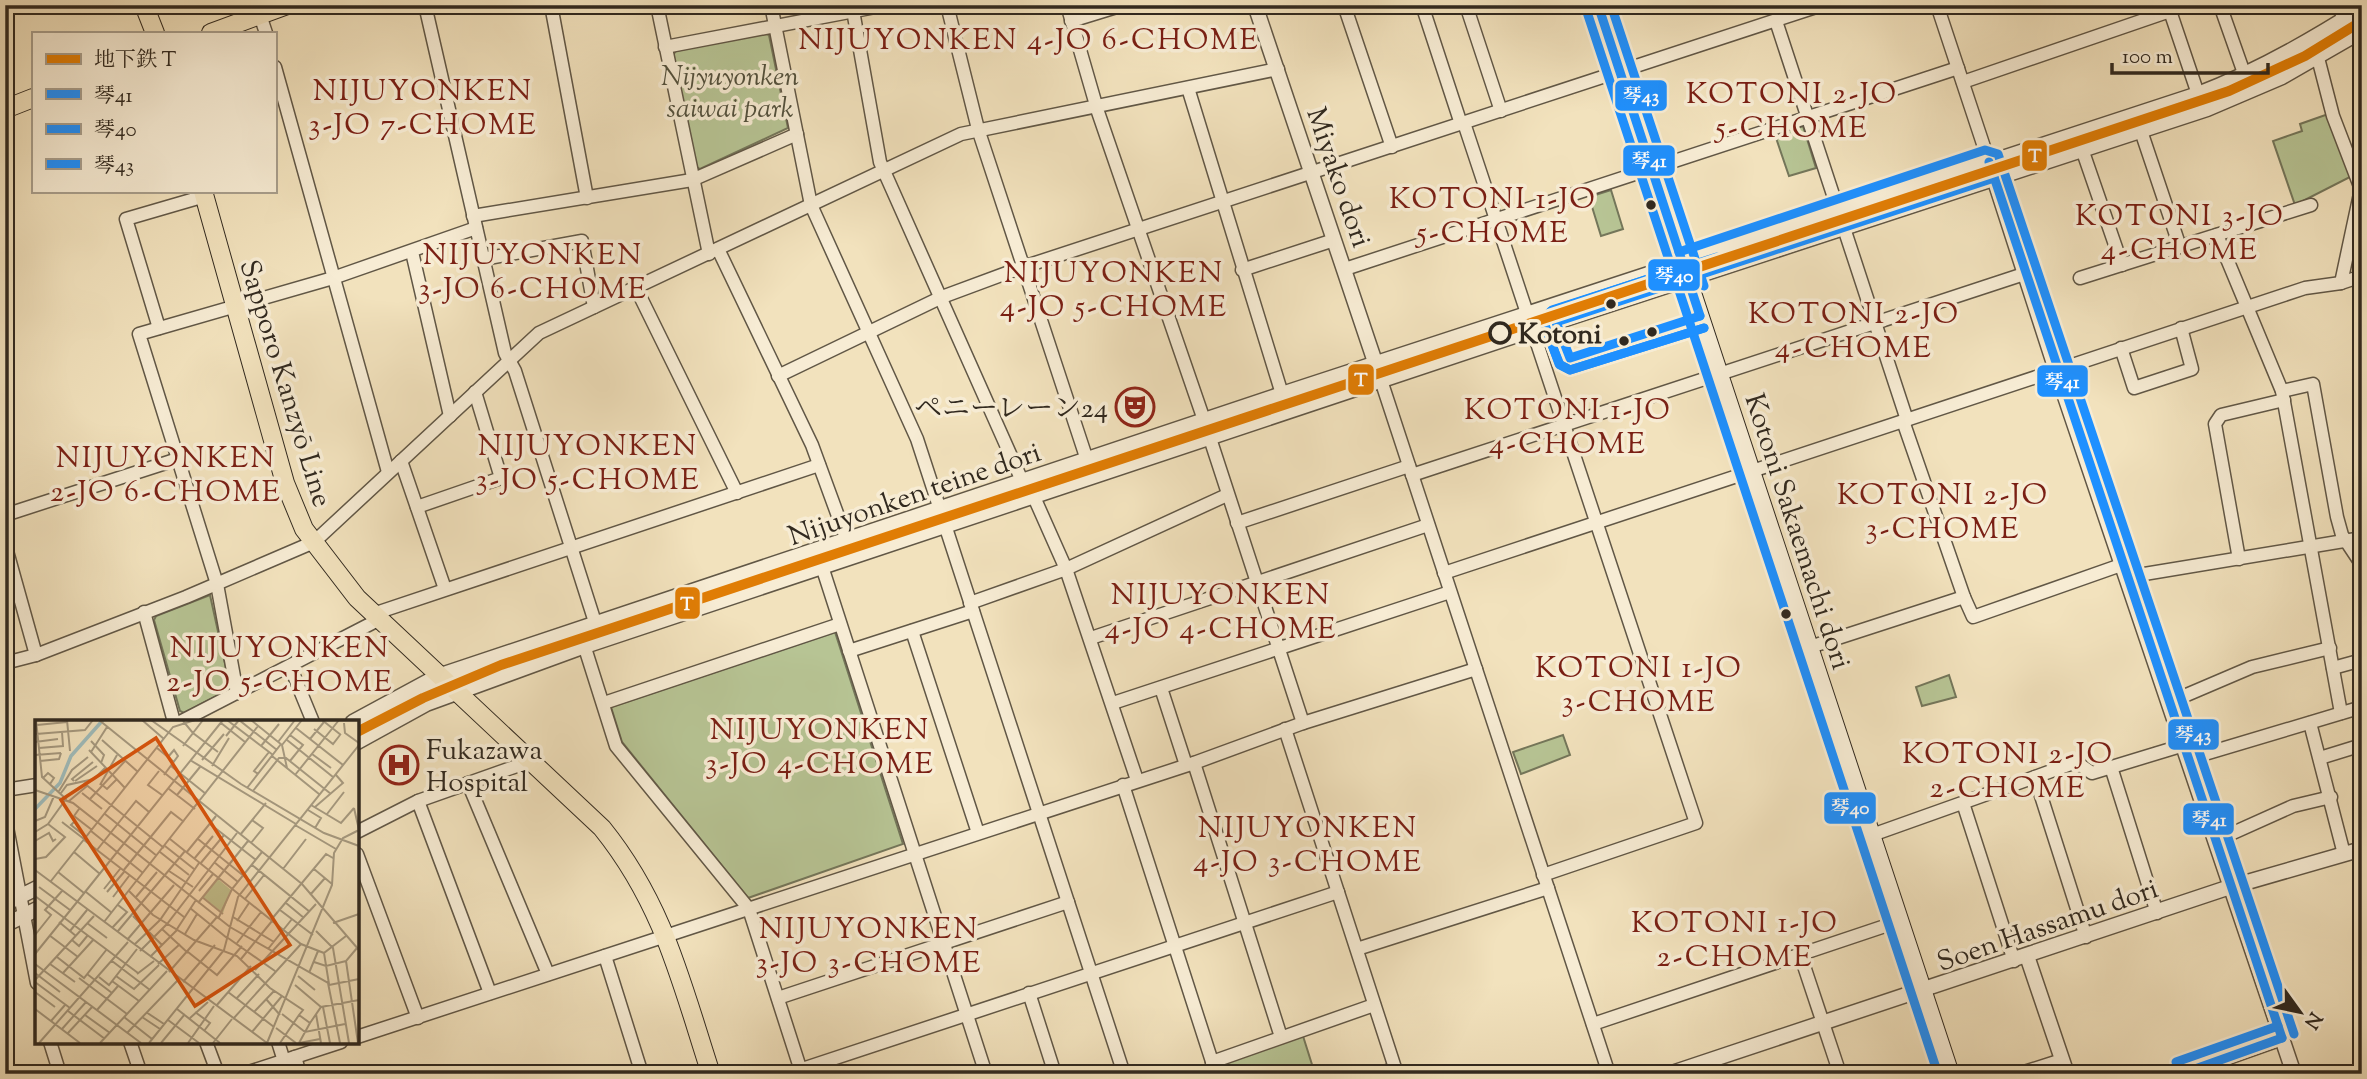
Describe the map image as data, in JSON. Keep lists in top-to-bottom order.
{
  "streets": {
    "main road": ["Sapporo Kanzyō Line", "Kotoni Sakaemachi dori"],
    "street": ["Miyako dori", "Nijuyonken teine dori", "Soen Hassamu dori"]
  },
  "crossings": [
    ["Miyako dori", "Nijuyonken teine dori"],
    ["Sapporo Kanzyō Line", "Nijuyonken teine dori"],
    ["Nijuyonken teine dori", "Kotoni Sakaemachi dori"],
    ["Kotoni Sakaemachi dori", "Soen Hassamu dori"]
  ],
  "districts": [
    "NIJUYONKEN 4-JO 6-CHOME",
    "NIJUYONKEN 3-JO 7-CHOME",
    "KOTONI 2-JO 5-CHOME",
    "KOTONI 1-JO 5-CHOME",
    "KOTONI 3-JO 4-CHOME",
    "NIJUYONKEN 3-JO 6-CHOME",
    "NIJUYONKEN 4-JO 5-CHOME",
    "KOTONI 2-JO 4-CHOME",
    "KOTONI 1-JO 4-CHOME",
    "NIJUYONKEN 3-JO 5-CHOME",
    "NIJUYONKEN 2-JO 6-CHOME",
    "KOTONI 2-JO 3-CHOME",
    "NIJUYONKEN 4-JO 4-CHOME",
    "NIJUYONKEN 2-JO 5-CHOME",
    "KOTONI 1-JO 3-CHOME",
    "NIJUYONKEN 3-JO 4-CHOME",
    "KOTONI 2-JO 2-CHOME",
    "NIJUYONKEN 4-JO 3-CHOME",
    "KOTONI 1-JO 2-CHOME",
    "NIJUYONKEN 3-JO 3-CHOME"
  ],
  "parks": ["Nijyuyonken saiwai park"],
  "places": {
    "other": ["Kotoni"],
    "theatre": ["ペニーレーン24"],
    "hospital": ["Fukazawa Hospital"]
  },
  "lines": [
    "transit line 琴41",
    "transit line 琴43",
    "transit line 琴40",
    "metro line T"
  ],
  "legend": [
    "地下鉄 T",
    "琴41",
    "琴40",
    "琴43"
  ],
  "scale_bar": "100 m",
  "north": "bottom right"
}
